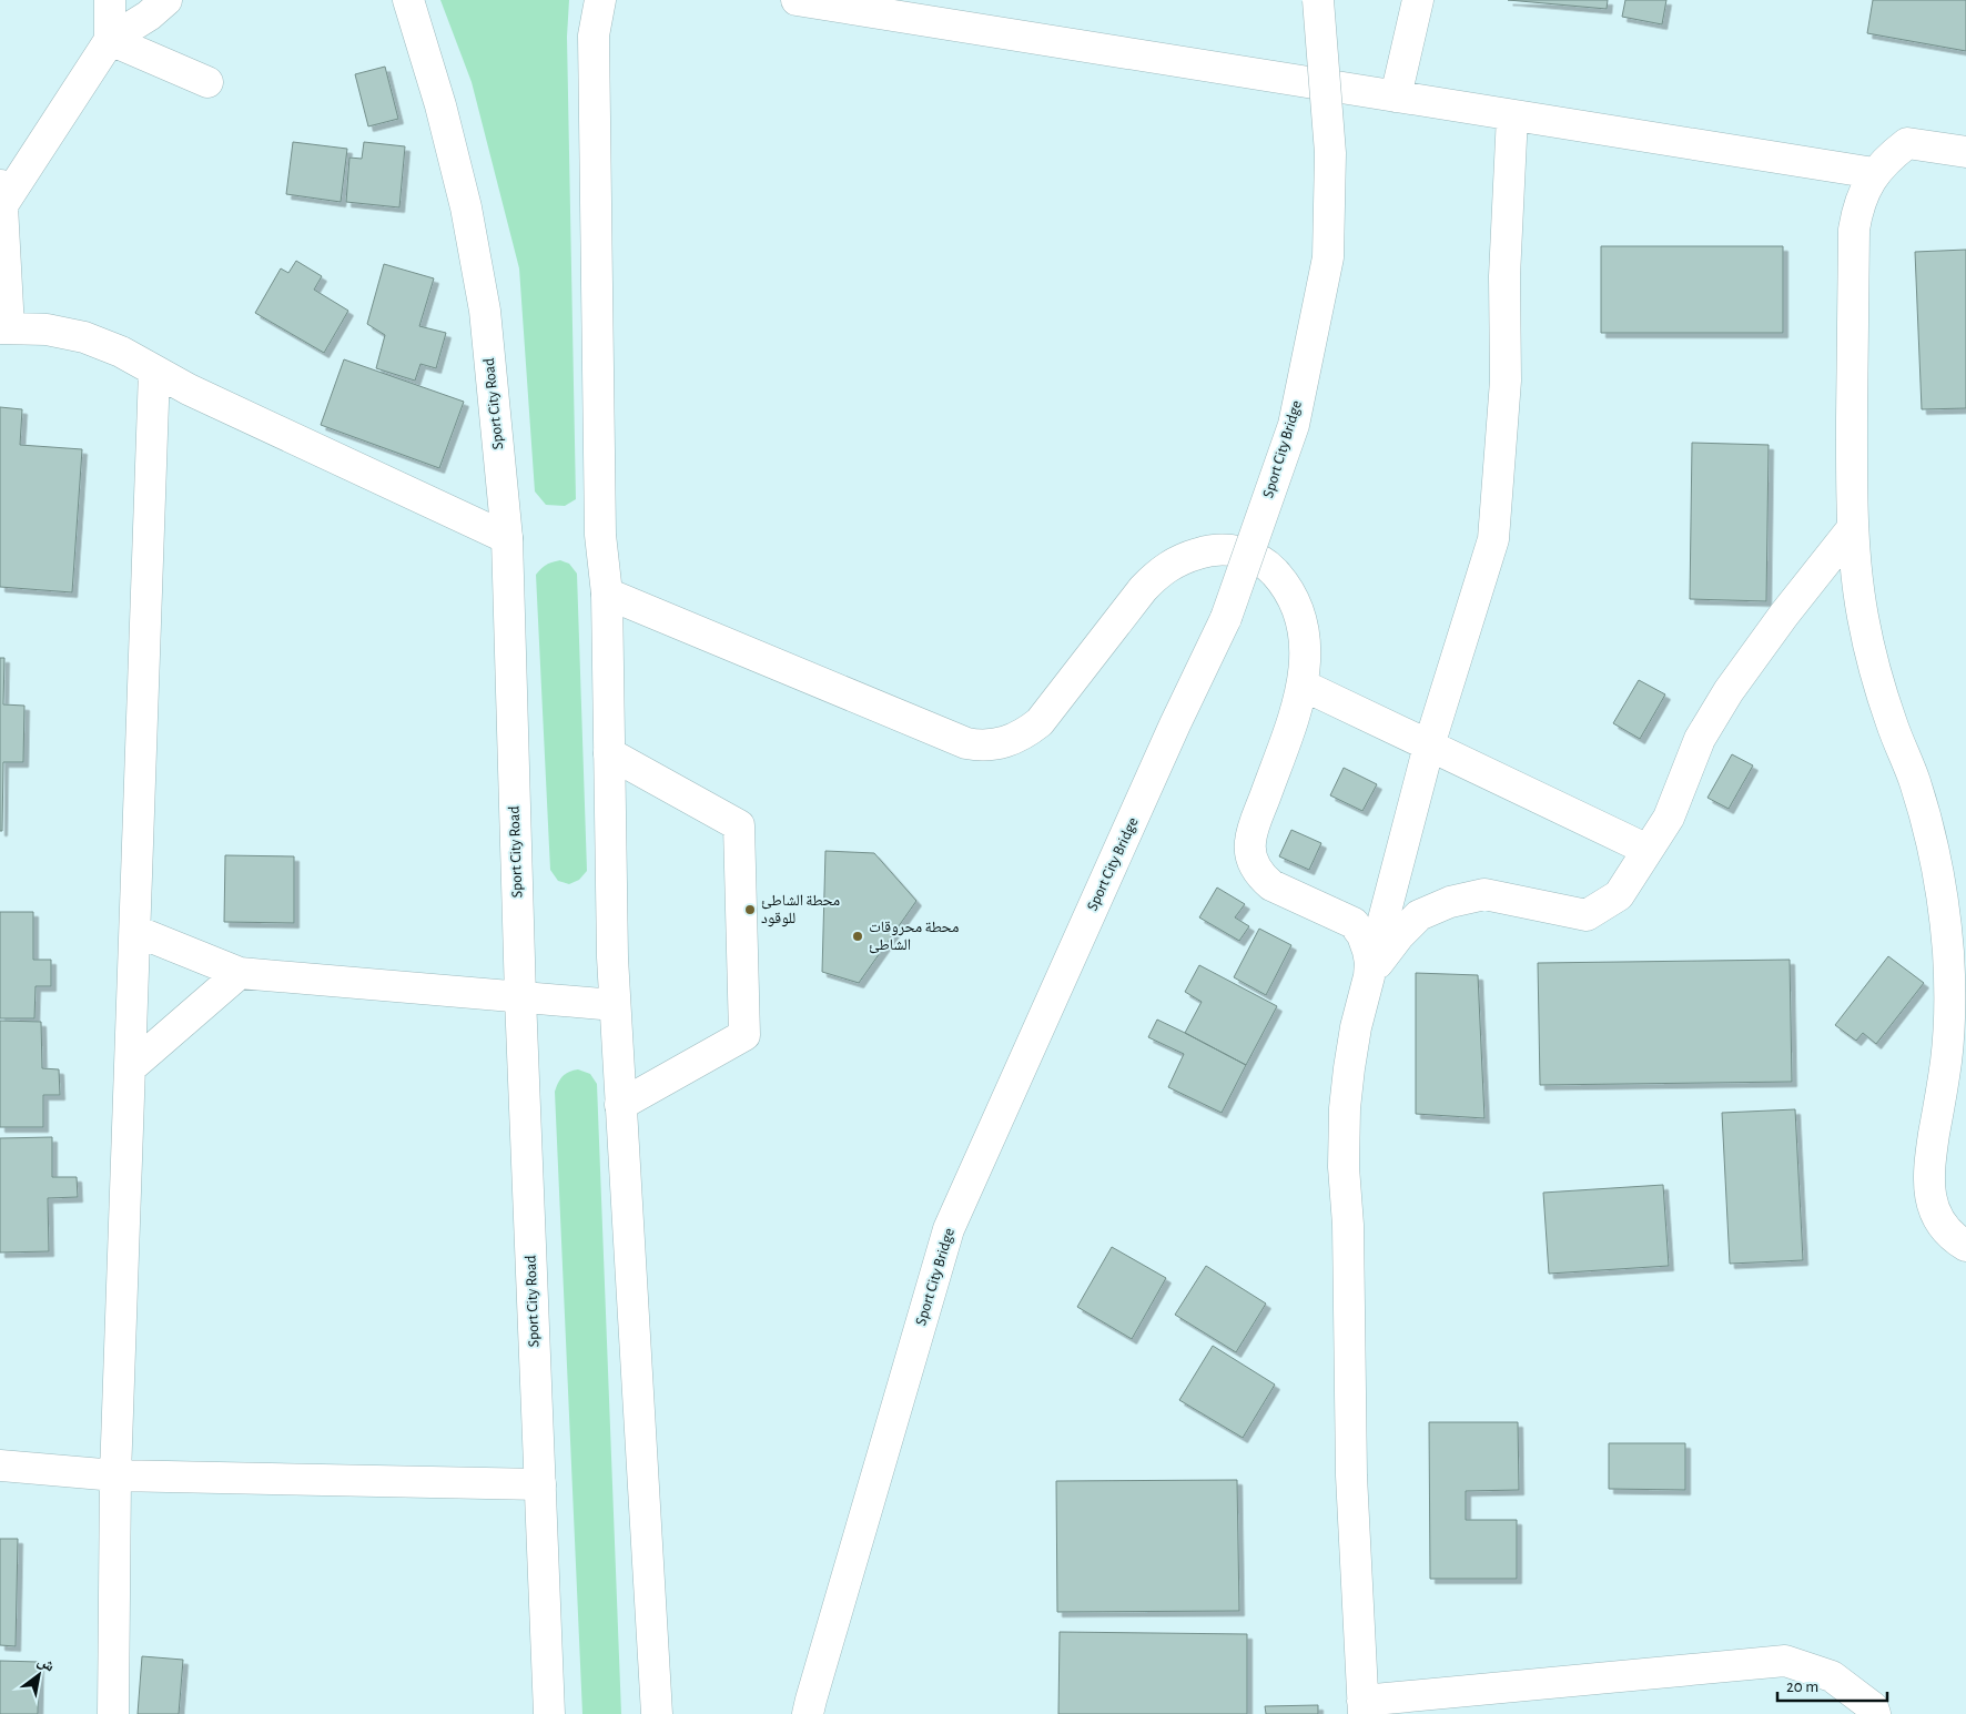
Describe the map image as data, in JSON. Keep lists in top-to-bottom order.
{
  "streets": {
    "street": ["Sport City Road", "Sport City Bridge"]
  },
  "places": ["محطة الشاطئ للوقود", "محطة محروقات الشاطئ"],
  "scale_bar": "20 m",
  "north": "top right"
}
